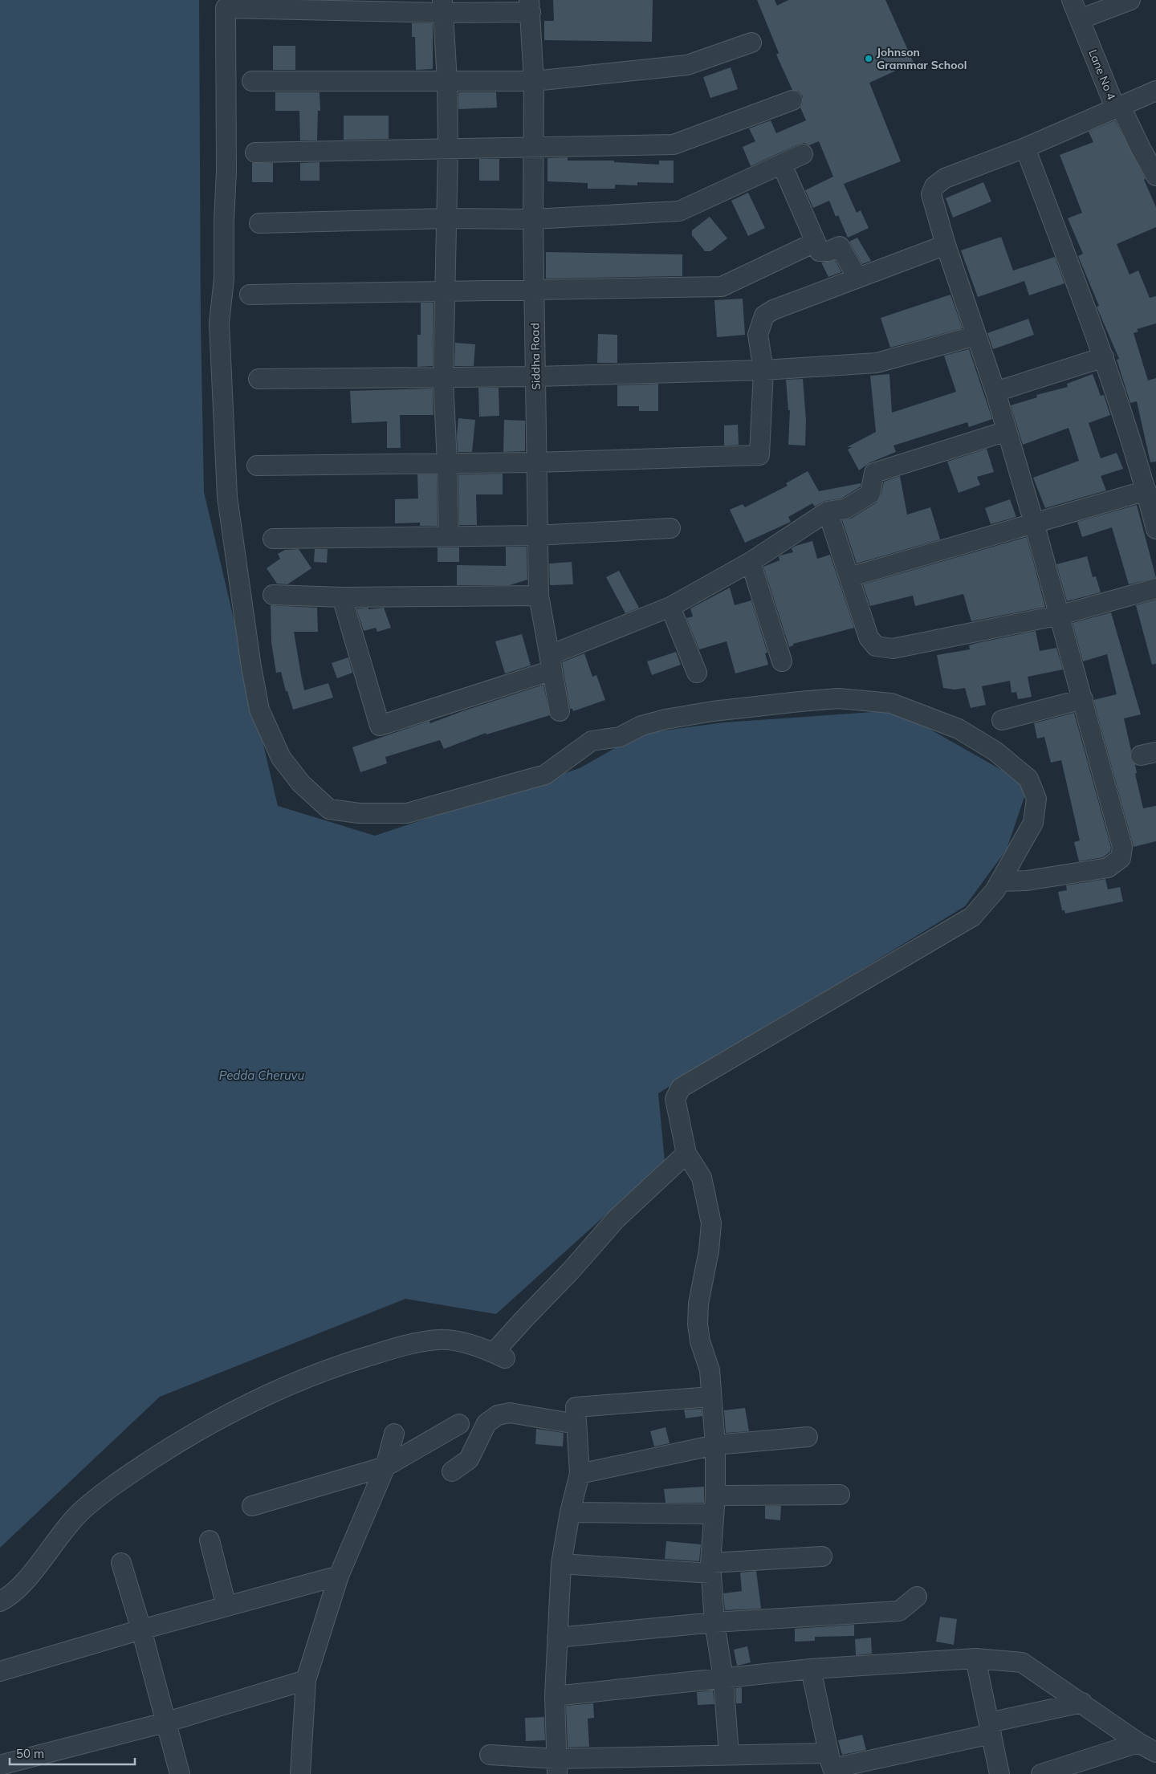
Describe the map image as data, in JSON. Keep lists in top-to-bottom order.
{
  "streets": {
    "street": ["Lane No 4", "Siddha Road"]
  },
  "water": ["Pedda Cheruvu"],
  "places": ["Johnson Grammar School"],
  "scale_bar": "50 m"
}
